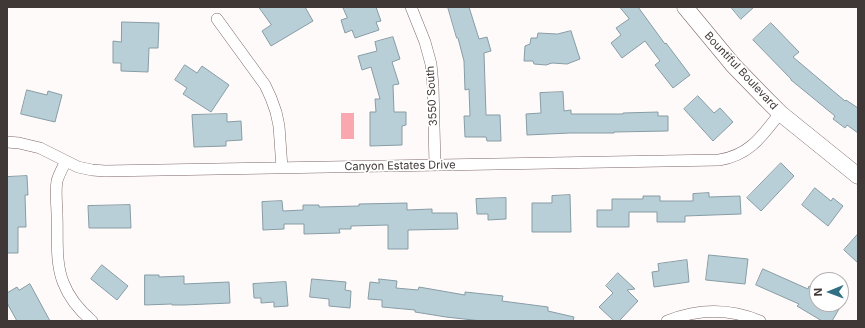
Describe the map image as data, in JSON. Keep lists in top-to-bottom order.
{
  "streets": {
    "main road": ["Bountiful Boulevard"],
    "street": ["3550 South", "Canyon Estates Drive"]
  },
  "crossings": [
    ["Bountiful Boulevard", "Canyon Estates Drive"],
    ["3550 South", "Canyon Estates Drive"]
  ],
  "north": "left"
}
